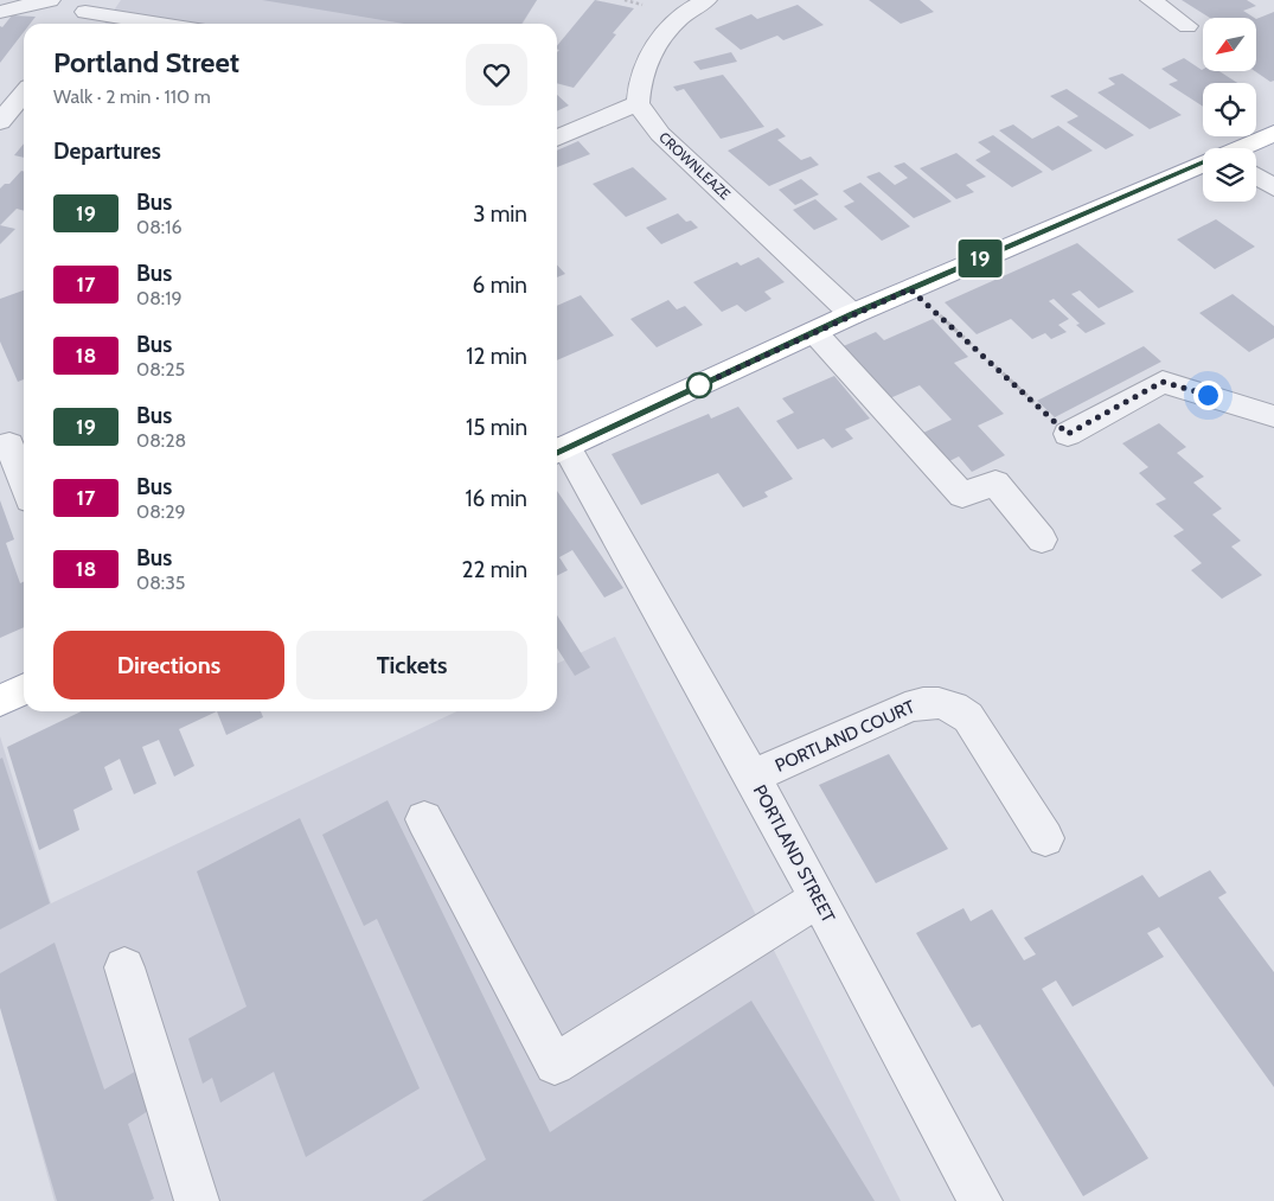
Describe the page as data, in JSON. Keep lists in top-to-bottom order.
{
  "streets": {
    "street": ["CROWNLEAZE", "PORTLAND COURT", "PORTLAND STREET"]
  },
  "crossings": [
    ["PORTLAND COURT", "PORTLAND STREET"]
  ],
  "lines": ["bus line 19"],
  "north": "bottom left",
  "page": {
    "on_map": "19",
    "heading": [
      ["Portland Street", "Walk · 2 min · 110 m"],
      "Departures"
    ],
    "list": [
      {
        "mark": "19",
        "name": "Bus",
        "note": "08:16",
        "value": "3 min"
      },
      {
        "mark": "17",
        "name": "Bus",
        "note": "08:19",
        "value": "6 min"
      },
      {
        "mark": "18",
        "name": "Bus",
        "note": "08:25",
        "value": "12 min"
      },
      {
        "mark": "19",
        "name": "Bus",
        "note": "08:28",
        "value": "15 min"
      },
      {
        "mark": "17",
        "name": "Bus",
        "note": "08:29",
        "value": "16 min"
      },
      {
        "mark": "18",
        "name": "Bus",
        "note": "08:35",
        "value": "22 min"
      }
    ],
    "buttons": ["Directions", "Tickets"]
  }
}
